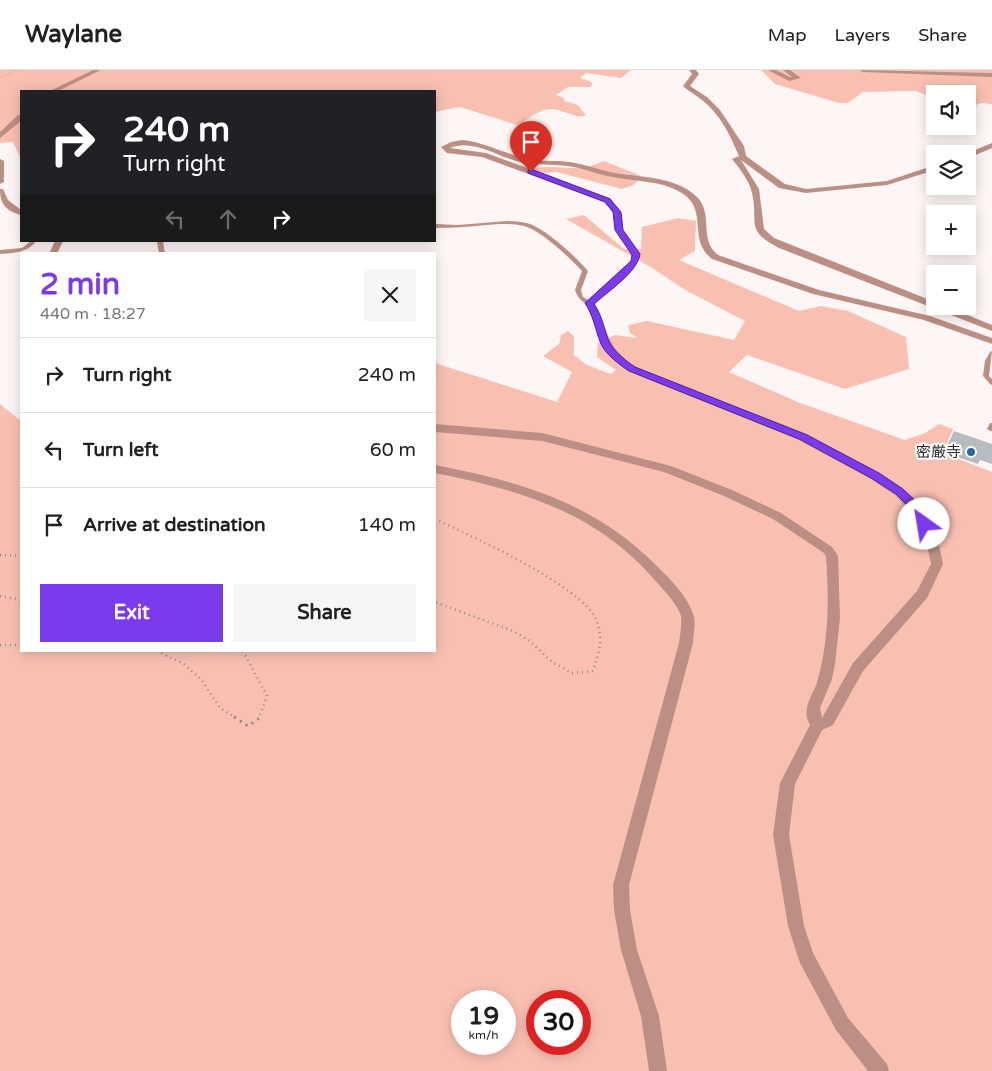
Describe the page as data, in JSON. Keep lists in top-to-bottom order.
{
  "places": ["密厳寺"],
  "page": {
    "header": "Waylane",
    "nav": ["Map", "Layers", "Share"],
    "map_buttons": ["+", "−"],
    "turn": ["240 m", "Turn right"],
    "heading": ["2 min", "440 m · 18:27"],
    "list": [
      {
        "name": "Turn right",
        "value": "240 m"
      },
      {
        "name": "Turn left",
        "value": "60 m"
      },
      {
        "name": "Arrive at destination",
        "value": "140 m"
      }
    ],
    "buttons": ["Exit", "Share"],
    "speed": "19 km/h",
    "limit": "30"
  }
}
